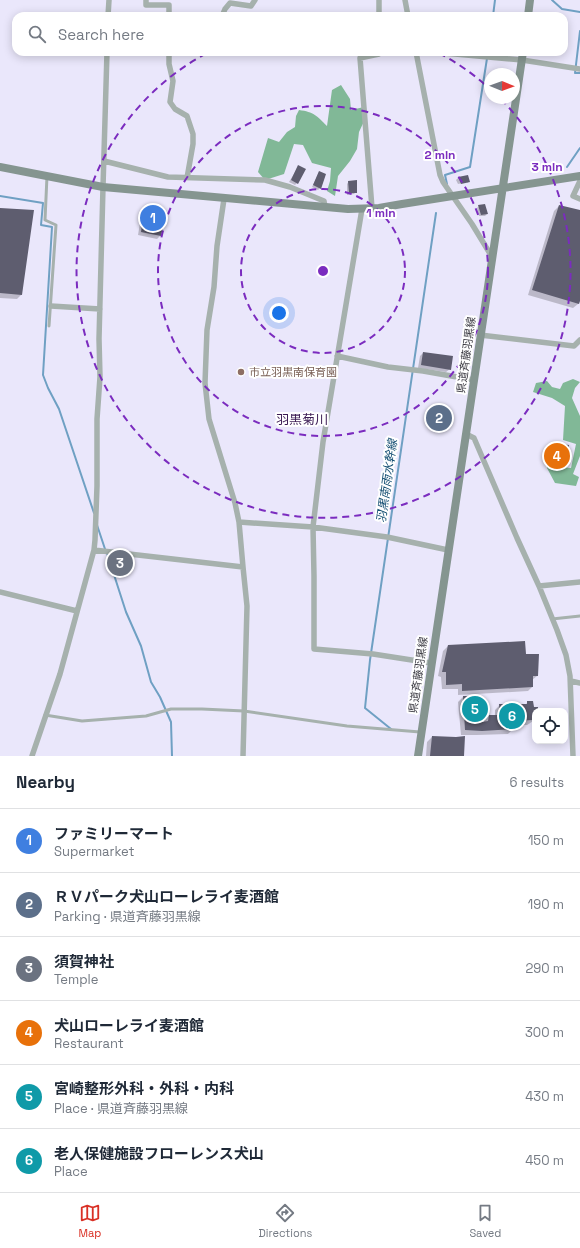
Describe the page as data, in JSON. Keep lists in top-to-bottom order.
{
  "streets": {
    "main road": ["県道斉藤羽黒線"]
  },
  "districts": ["羽黒菊川"],
  "water": ["羽黒南雨水幹線"],
  "places": ["市立羽黒南保育園"],
  "north": "right",
  "page": {
    "search": "Search here",
    "pins": [
      "1",
      "2",
      "4",
      "3",
      "5",
      "6"
    ],
    "heading": ["Nearby", "6 results"],
    "list": [
      {
        "mark": "1",
        "name": "ファミリーマート",
        "note": "Supermarket",
        "value": "150 m"
      },
      {
        "mark": "2",
        "name": "ＲＶパーク犬山ローレライ麦酒館",
        "note": "Parking · 県道斉藤羽黒線",
        "value": "190 m"
      },
      {
        "mark": "3",
        "name": "須賀神社",
        "note": "Temple",
        "value": "290 m"
      },
      {
        "mark": "4",
        "name": "犬山ローレライ麦酒館",
        "note": "Restaurant",
        "value": "300 m"
      },
      {
        "mark": "5",
        "name": "宮崎整形外科・外科・内科",
        "note": "Place · 県道斉藤羽黒線",
        "value": "430 m"
      },
      {
        "mark": "6",
        "name": "老人保健施設フローレンス犬山",
        "note": "Place",
        "value": "450 m"
      }
    ],
    "nav": ["Map", "Directions", "Saved"]
  },
  "rings": ["2 min", "3 min", "1 min"]
}
